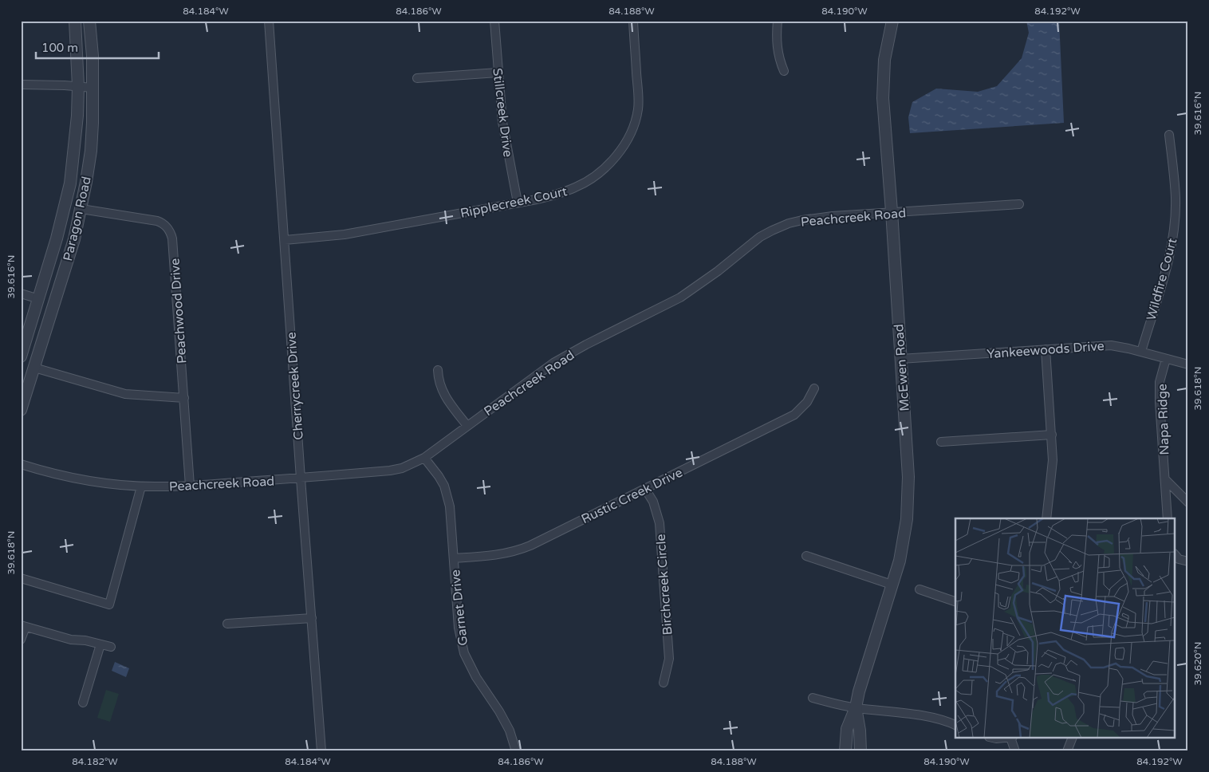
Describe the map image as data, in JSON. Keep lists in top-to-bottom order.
{
  "streets": {
    "street": [
      "Stillcreek Drive",
      "Ripplecreek Court",
      "Peachcreek Road",
      "Paragon Road",
      "Wildfire Court",
      "Peachwood Drive",
      "Yankeewoods Drive",
      "McEwen Road",
      "Cherrycreek Drive",
      "Napa Ridge",
      "Rustic Creek Drive",
      "Birchcreek Circle",
      "Garnet Drive"
    ]
  },
  "crossings": [
    ["Stillcreek Drive", "Ripplecreek Court"],
    ["Ripplecreek Court", "Cherrycreek Drive"],
    ["Peachcreek Road", "Peachwood Drive"],
    ["Peachcreek Road", "McEwen Road"],
    ["Peachcreek Road", "Cherrycreek Drive"],
    ["Peachcreek Road", "Garnet Drive"],
    ["Paragon Road", "Peachwood Drive"],
    ["Wildfire Court", "Yankeewoods Drive"],
    ["Yankeewoods Drive", "McEwen Road"],
    ["Yankeewoods Drive", "Napa Ridge"],
    ["Rustic Creek Drive", "Birchcreek Circle"],
    ["Rustic Creek Drive", "Garnet Drive"]
  ],
  "scale_bar": "100 m",
  "coordinates": [
    "84.184°W",
    "84.186°W",
    "84.188°W",
    "84.190°W",
    "84.192°W",
    "39.616°N",
    "39.618°N",
    "39.620°N",
    "84.182°W"
  ]
}
